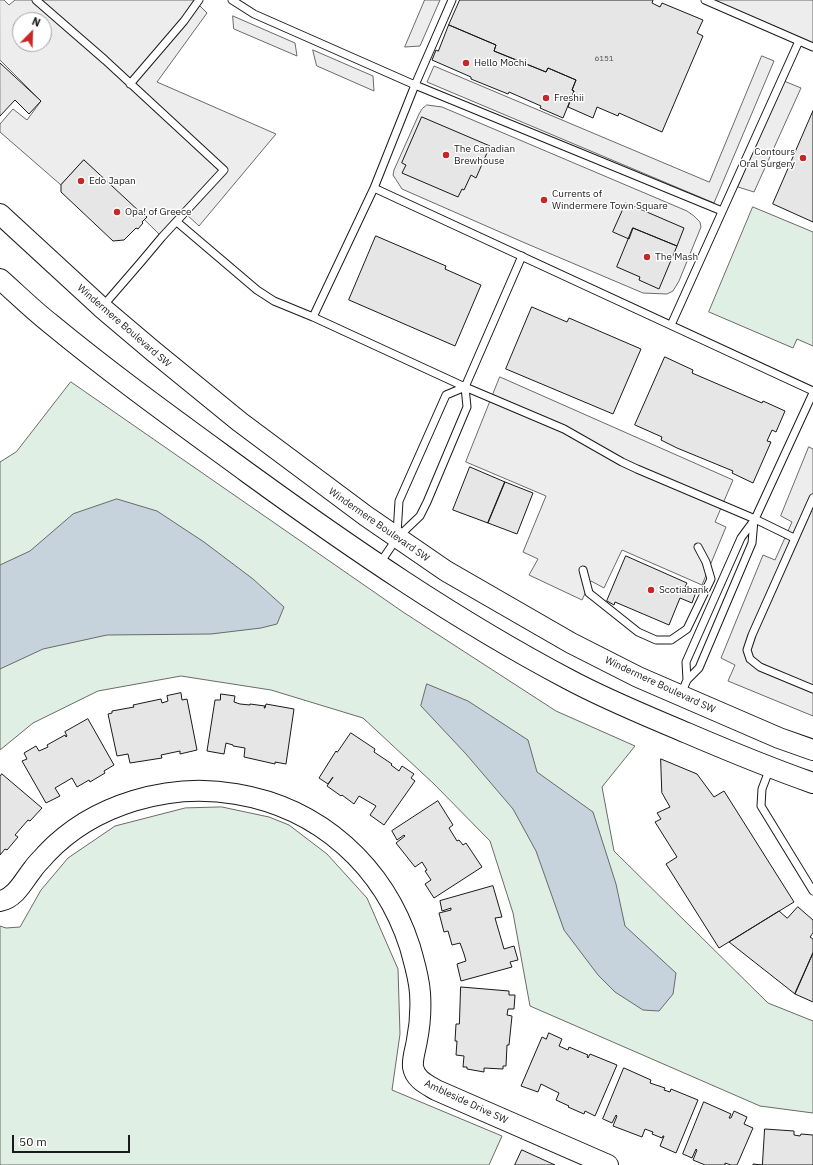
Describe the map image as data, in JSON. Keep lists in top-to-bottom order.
{
  "streets": {
    "main road": ["Windermere Boulevard SW", "Ambleside Drive SW"]
  },
  "places": [
    "Hello Mochi",
    "Freshii",
    "The Canadian Brewhouse",
    "Contours Oral Surgery",
    "Edo Japan",
    "Currents of Windermere Town Square",
    "Opa! of Greece",
    "The Mash",
    "Scotiabank"
  ],
  "house_numbers": ["6151"],
  "scale_bar": "50 m",
  "north": "top right"
}
